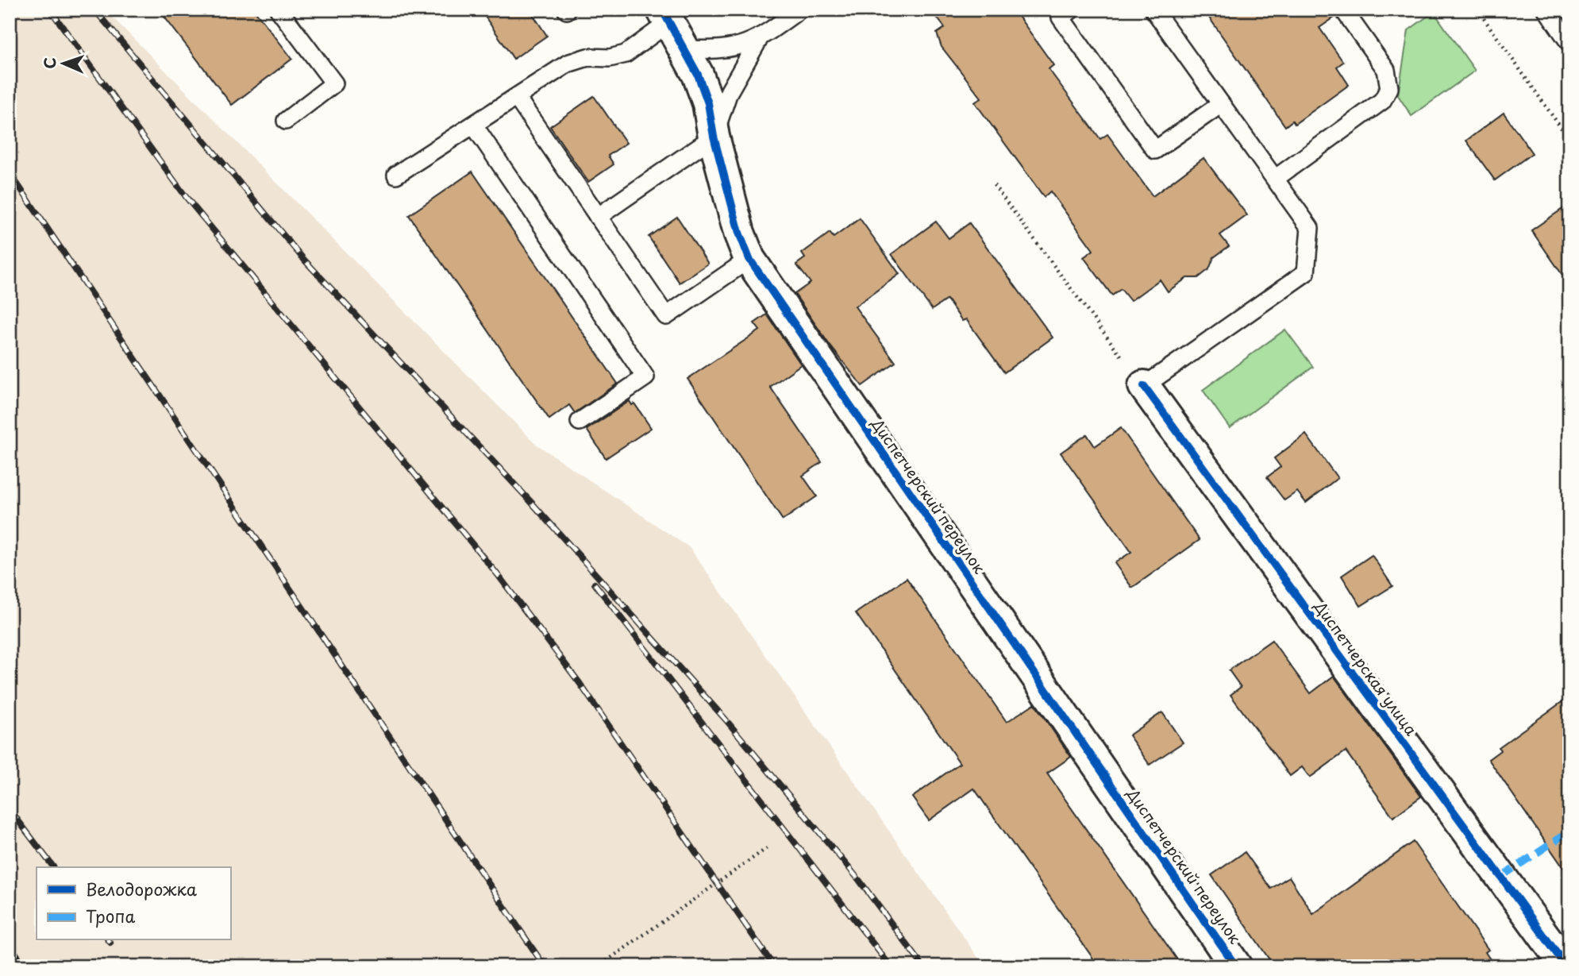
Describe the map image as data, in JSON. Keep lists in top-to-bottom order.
{
  "streets": {
    "street": ["Диспетчерский переулок", "Диспетчерская улица"]
  },
  "legend": ["Велодорожка", "Тропа"],
  "north": "left"
}
